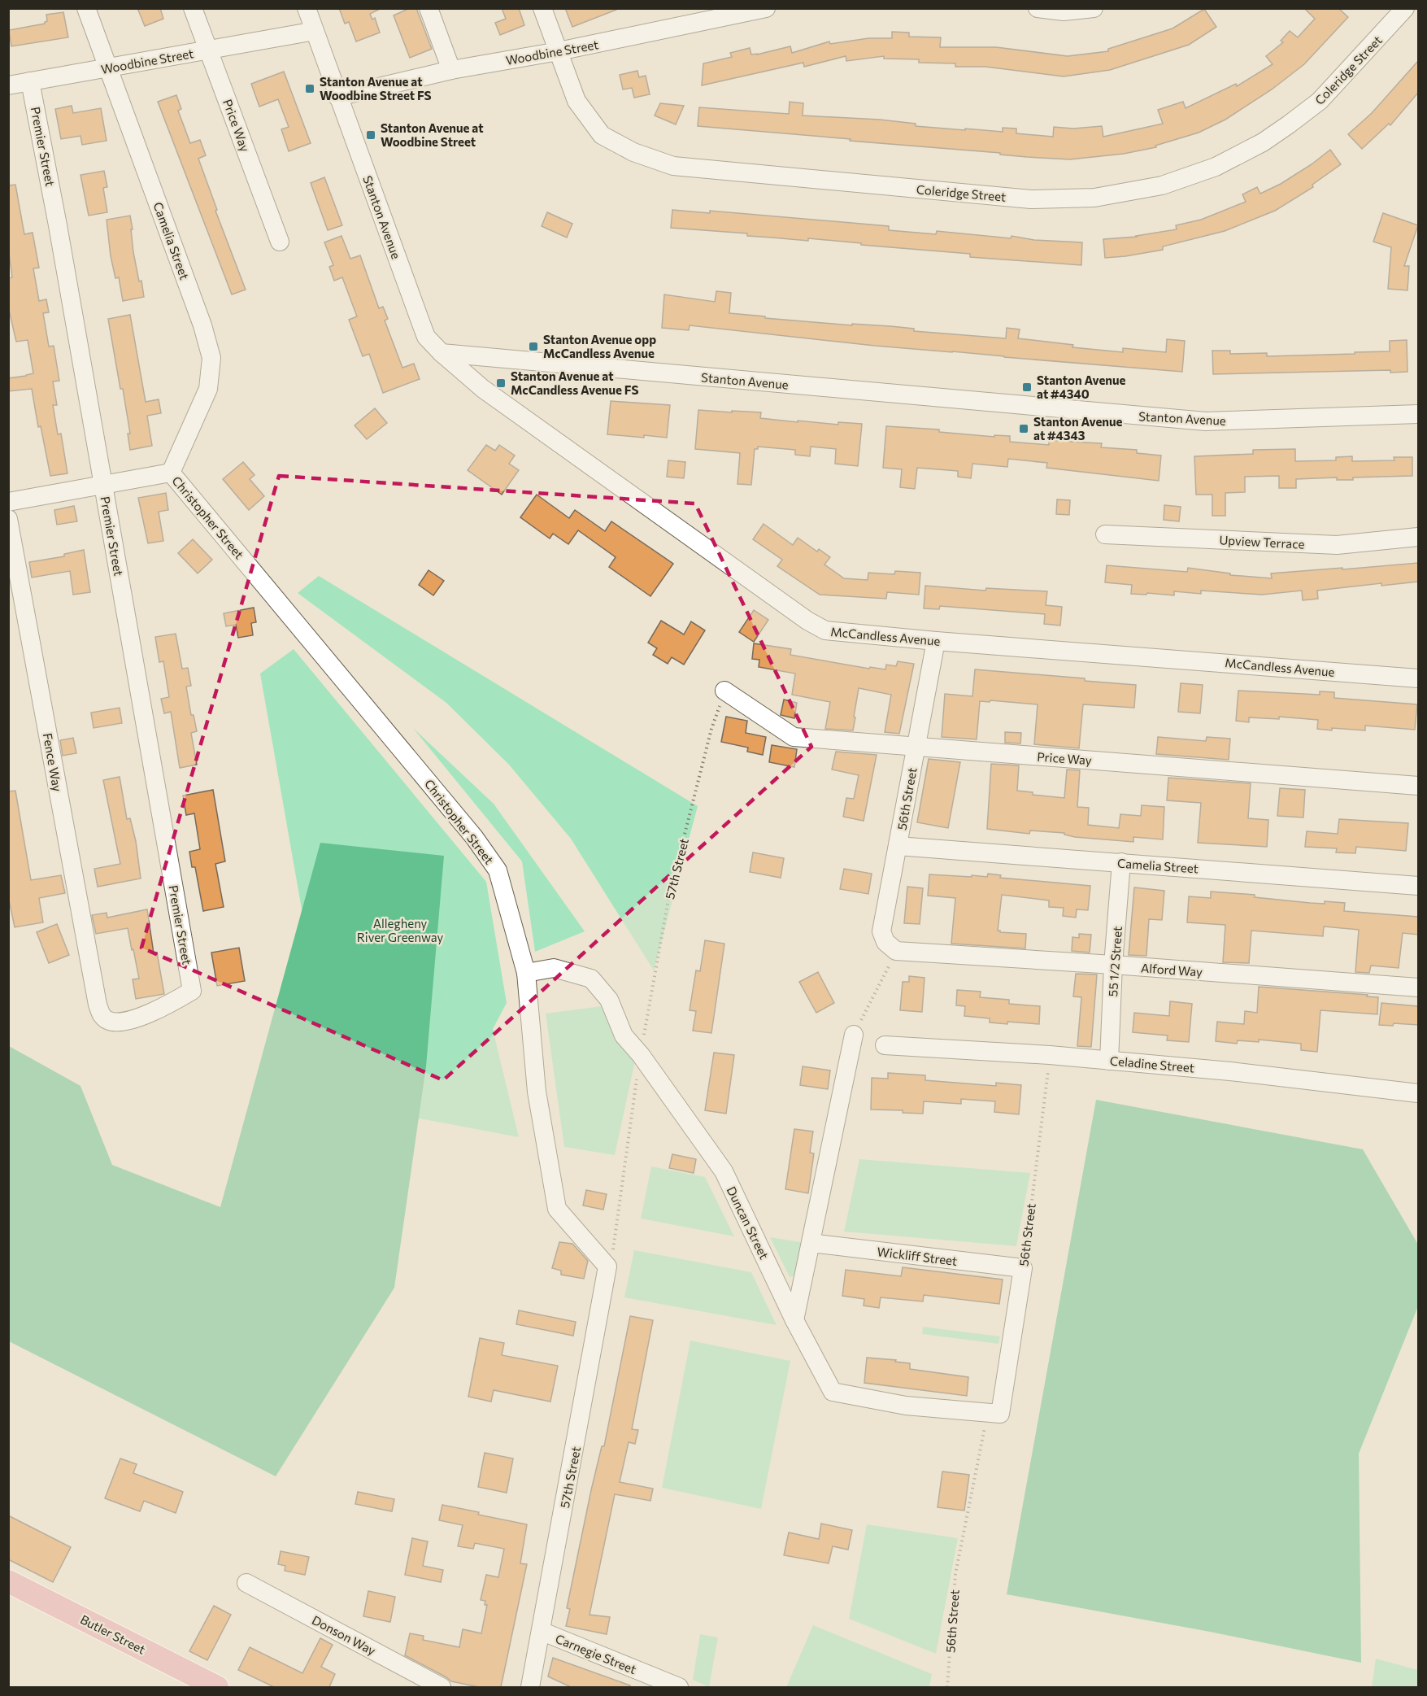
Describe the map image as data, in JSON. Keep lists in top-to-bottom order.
{
  "streets": {
    "main road": ["Butler Street"],
    "street": [
      "Woodbine Street",
      "Coleridge Street",
      "Price Way",
      "Premier Street",
      "Stanton Avenue",
      "Camelia Street",
      "Christopher Street",
      "Upview Terrace",
      "McCandless Avenue",
      "Fence Way",
      "56th Street",
      "57th Street",
      "55 1/2 Street",
      "Alford Way",
      "Celadine Street",
      "Duncan Street",
      "Wickliff Street",
      "Donson Way",
      "Carnegie Street"
    ]
  },
  "crossings": [
    ["Woodbine Street", "Coleridge Street"],
    ["Woodbine Street", "Price Way"],
    ["Woodbine Street", "Premier Street"],
    ["Woodbine Street", "Stanton Avenue"],
    ["Woodbine Street", "Camelia Street"],
    ["Price Way", "56th Street"],
    ["Price Way", "57th Street"],
    ["Premier Street", "Fence Way"],
    ["Stanton Avenue", "McCandless Avenue"],
    ["Camelia Street", "Christopher Street"],
    ["Camelia Street", "56th Street"],
    ["Camelia Street", "55 1/2 Street"],
    ["Christopher Street", "57th Street"],
    ["Christopher Street", "Duncan Street"],
    ["McCandless Avenue", "56th Street"],
    ["56th Street", "Alford Way"],
    ["56th Street", "Celadine Street"],
    ["56th Street", "Duncan Street"],
    ["56th Street", "Wickliff Street"],
    ["57th Street", "Carnegie Street"],
    ["55 1/2 Street", "Alford Way"],
    ["55 1/2 Street", "Celadine Street"]
  ],
  "parks": ["Allegheny River Greenway"],
  "places": {
    "transit": [
      "Stanton Avenue at Woodbine Street FS",
      "Stanton Avenue at Woodbine Street",
      "Stanton Avenue opp McCandless Avenue",
      "Stanton Avenue at McCandless Avenue FS",
      "Stanton Avenue at #4340",
      "Stanton Avenue at #4343"
    ]
  }
}
